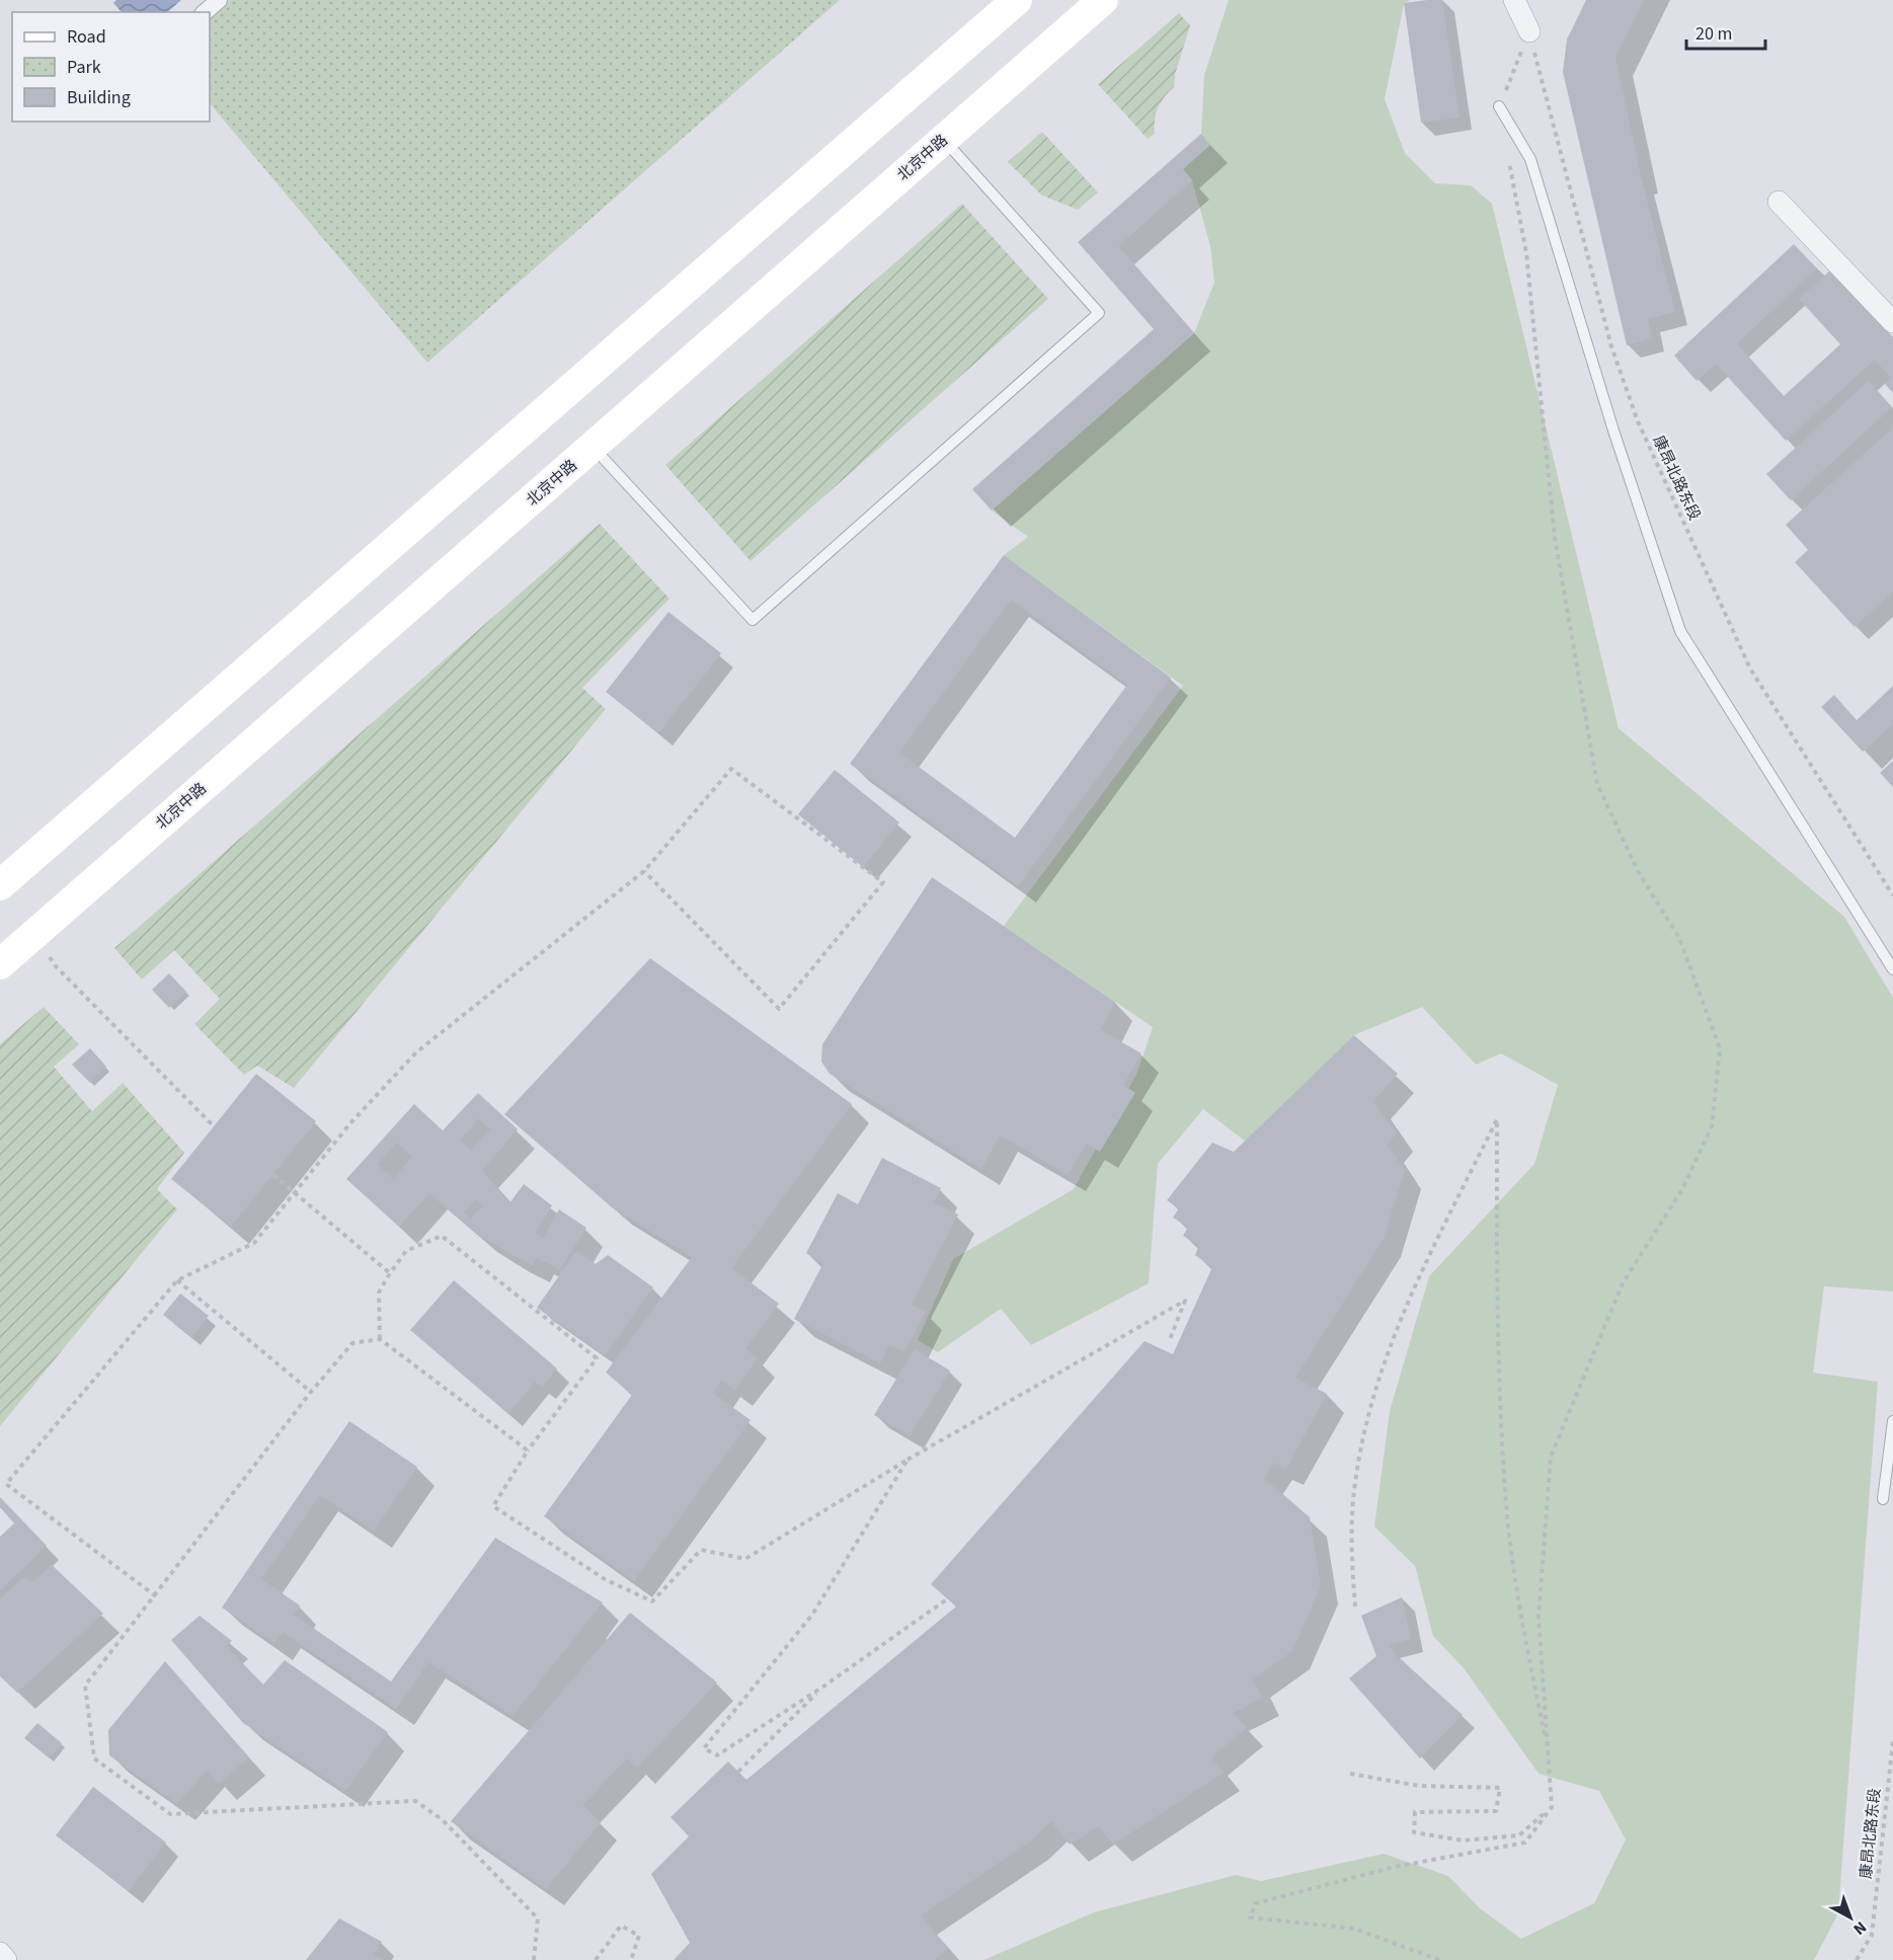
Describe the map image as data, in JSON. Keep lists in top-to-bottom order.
{
  "streets": {
    "main road": ["北京中路"],
    "path": ["康昂北路东段"]
  },
  "legend": ["Road", "Park", "Building"],
  "scale_bar": "20 m",
  "north": "bottom right"
}
